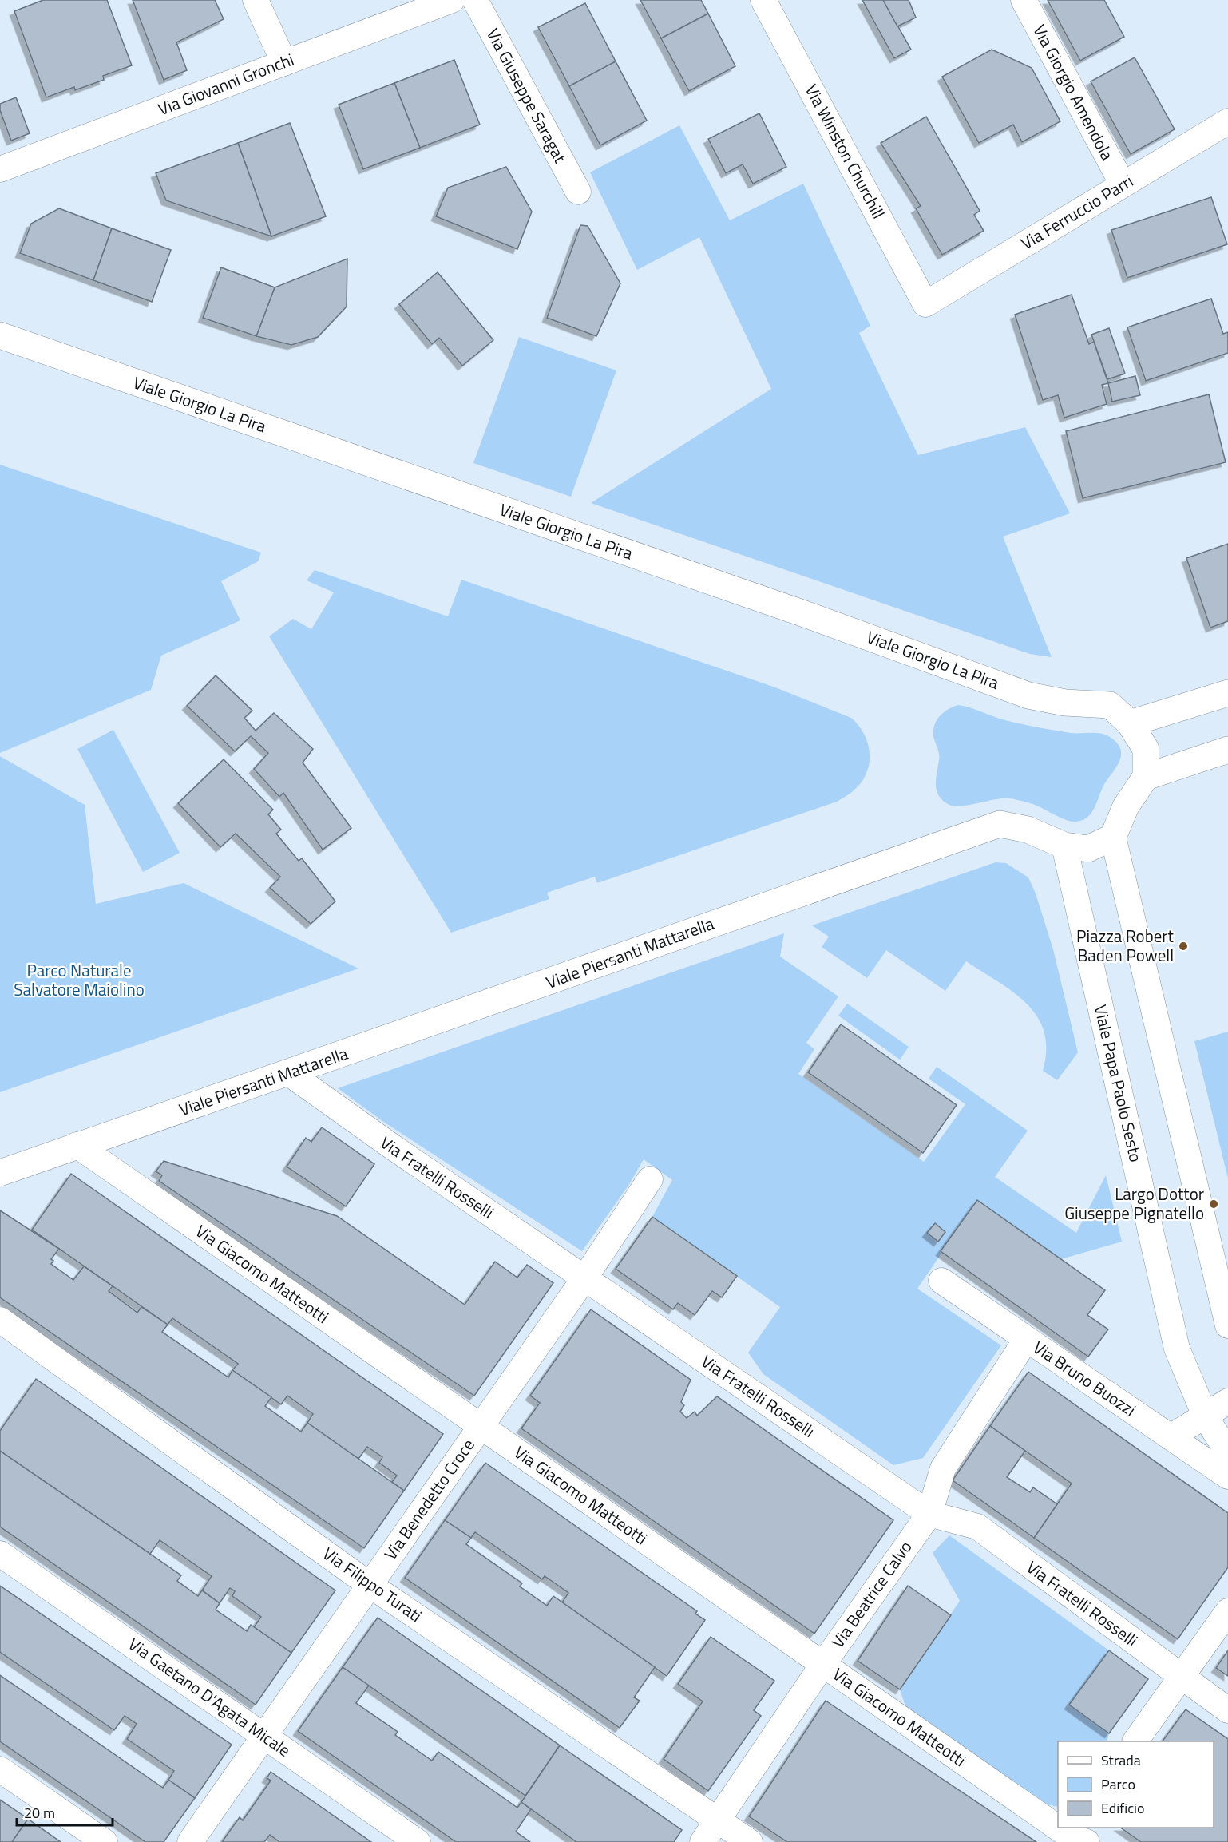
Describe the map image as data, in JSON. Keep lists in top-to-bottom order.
{
  "streets": {
    "street": [
      "Via Giovanni Gronchi",
      "Via Giorgio Amendola",
      "Via Giuseppe Saragat",
      "Via Winston Churchill",
      "Via Ferruccio Parri",
      "Viale Giorgio La Pira",
      "Viale Piersanti Mattarella",
      "Viale Papa Paolo Sesto",
      "Via Fratelli Rosselli",
      "Via Giacomo Matteotti",
      "Via Bruno Buozzi",
      "Via Benedetto Croce",
      "Via Filippo Turati",
      "Via Beatrice Calvo",
      "Via Gaetano D'Agata Micale"
    ]
  },
  "crossings": [
    ["Via Giorgio Amendola", "Via Ferruccio Parri"],
    ["Via Winston Churchill", "Via Ferruccio Parri"],
    ["Viale Piersanti Mattarella", "Viale Papa Paolo Sesto"],
    ["Viale Piersanti Mattarella", "Via Fratelli Rosselli"],
    ["Viale Piersanti Mattarella", "Via Giacomo Matteotti"],
    ["Via Fratelli Rosselli", "Via Benedetto Croce"],
    ["Via Fratelli Rosselli", "Via Beatrice Calvo"],
    ["Via Giacomo Matteotti", "Via Benedetto Croce"],
    ["Via Giacomo Matteotti", "Via Beatrice Calvo"],
    ["Via Bruno Buozzi", "Via Beatrice Calvo"],
    ["Via Benedetto Croce", "Via Filippo Turati"],
    ["Via Benedetto Croce", "Via Gaetano D'Agata Micale"],
    ["Via Filippo Turati", "Via Beatrice Calvo"]
  ],
  "parks": ["Parco Naturale Salvatore Maiolino"],
  "places": ["Piazza Robert Baden Powell", "Largo Dottor Giuseppe Pignatello"],
  "legend": ["Strada", "Parco", "Edificio"],
  "scale_bar": "20 m"
}
